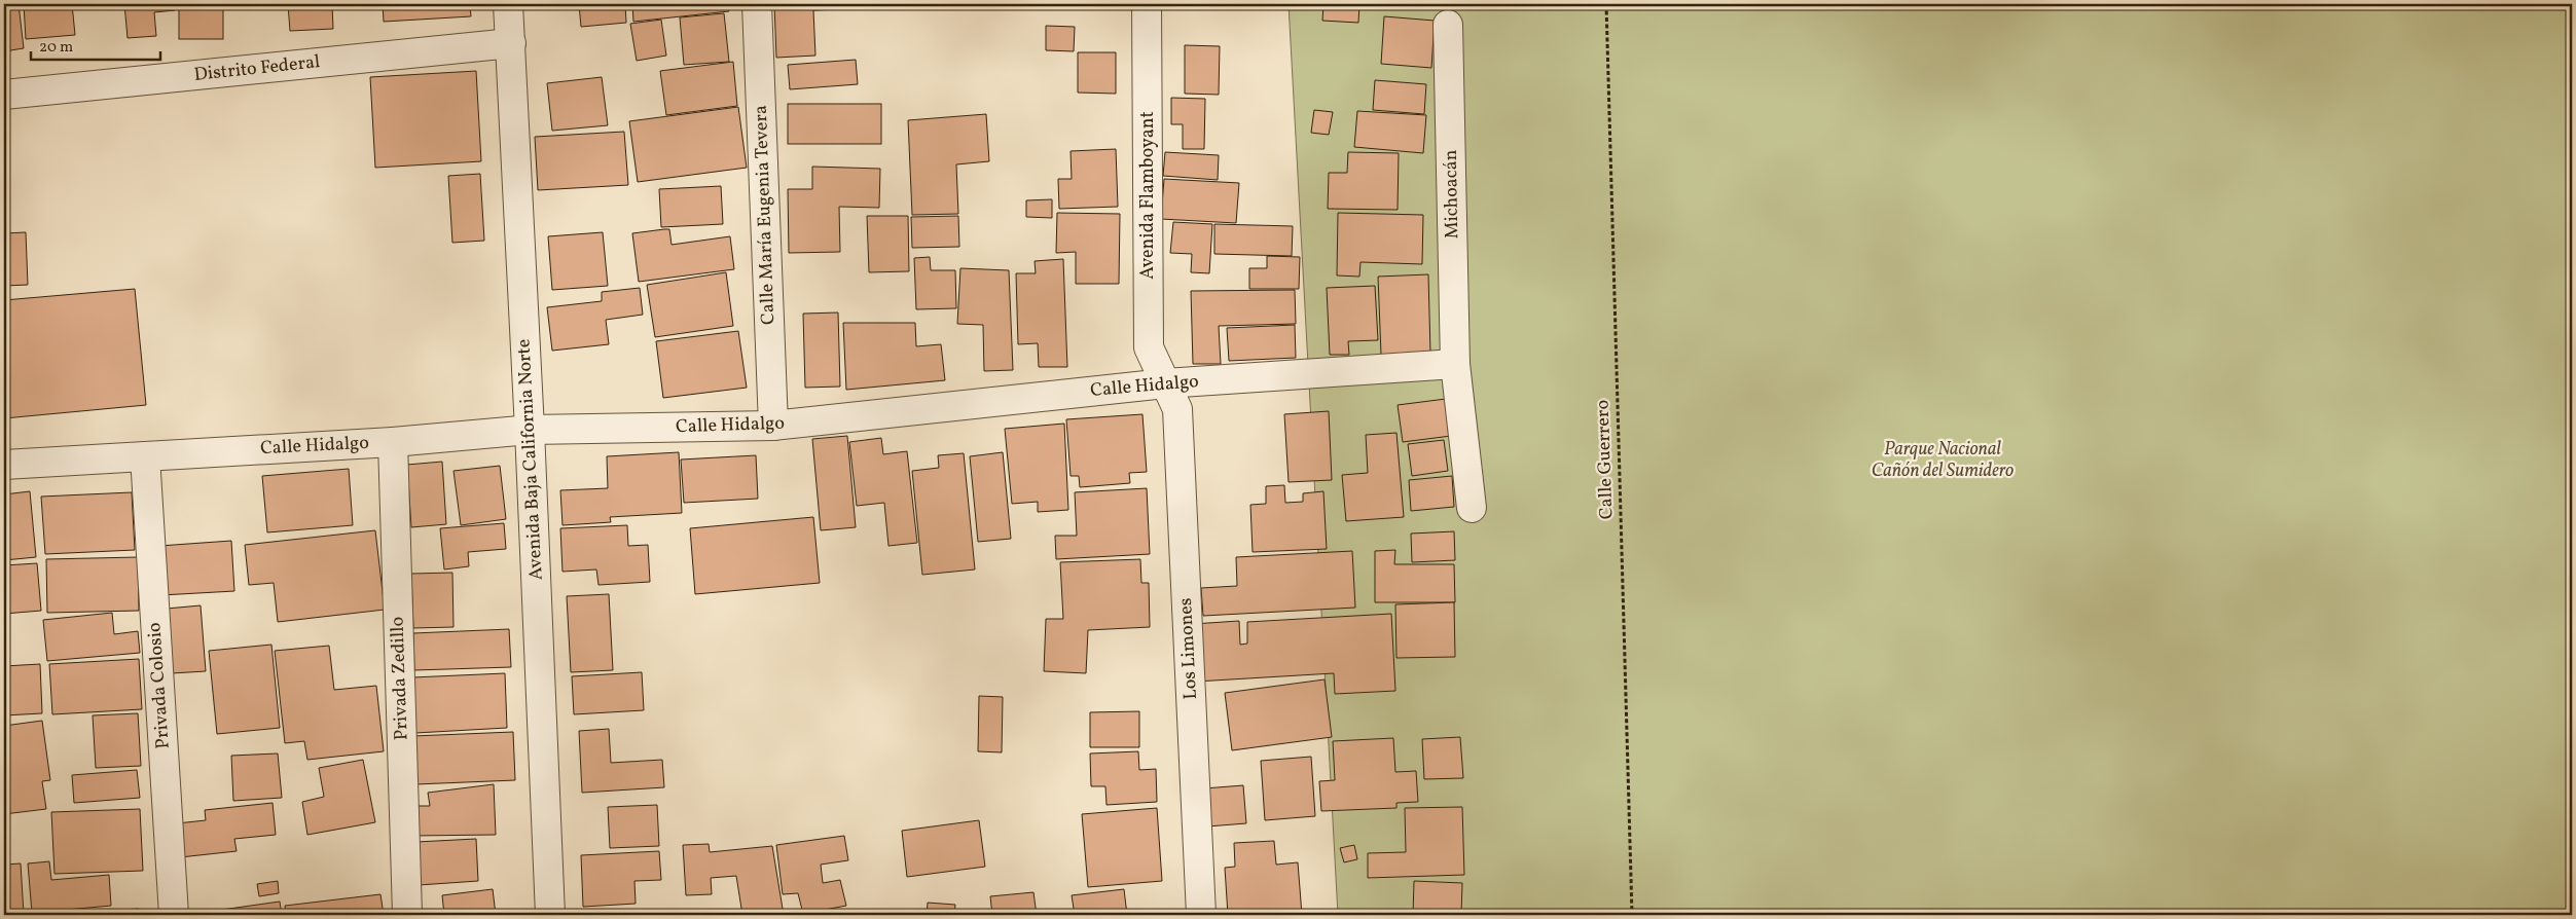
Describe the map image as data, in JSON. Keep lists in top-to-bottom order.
{
  "streets": {
    "street": [
      "Distrito Federal",
      "Michoacán",
      "Avenida Flamboyant",
      "Calle María Eugenia Tevera",
      "Calle Hidalgo",
      "Avenida Baja California Norte",
      "Los Limones",
      "Privada Zedillo",
      "Privada Colosio"
    ],
    "path": ["Calle Guerrero"]
  },
  "crossings": [
    ["Distrito Federal", "Avenida Baja California Norte"],
    ["Michoacán", "Calle Hidalgo"],
    ["Avenida Flamboyant", "Calle Hidalgo"],
    ["Avenida Flamboyant", "Los Limones"],
    ["Calle María Eugenia Tevera", "Calle Hidalgo"],
    ["Calle Hidalgo", "Avenida Baja California Norte"],
    ["Calle Hidalgo", "Los Limones"],
    ["Calle Hidalgo", "Privada Zedillo"],
    ["Calle Hidalgo", "Privada Colosio"]
  ],
  "parks": ["Parque Nacional Cañón del Sumidero"],
  "scale_bar": "20 m"
}
